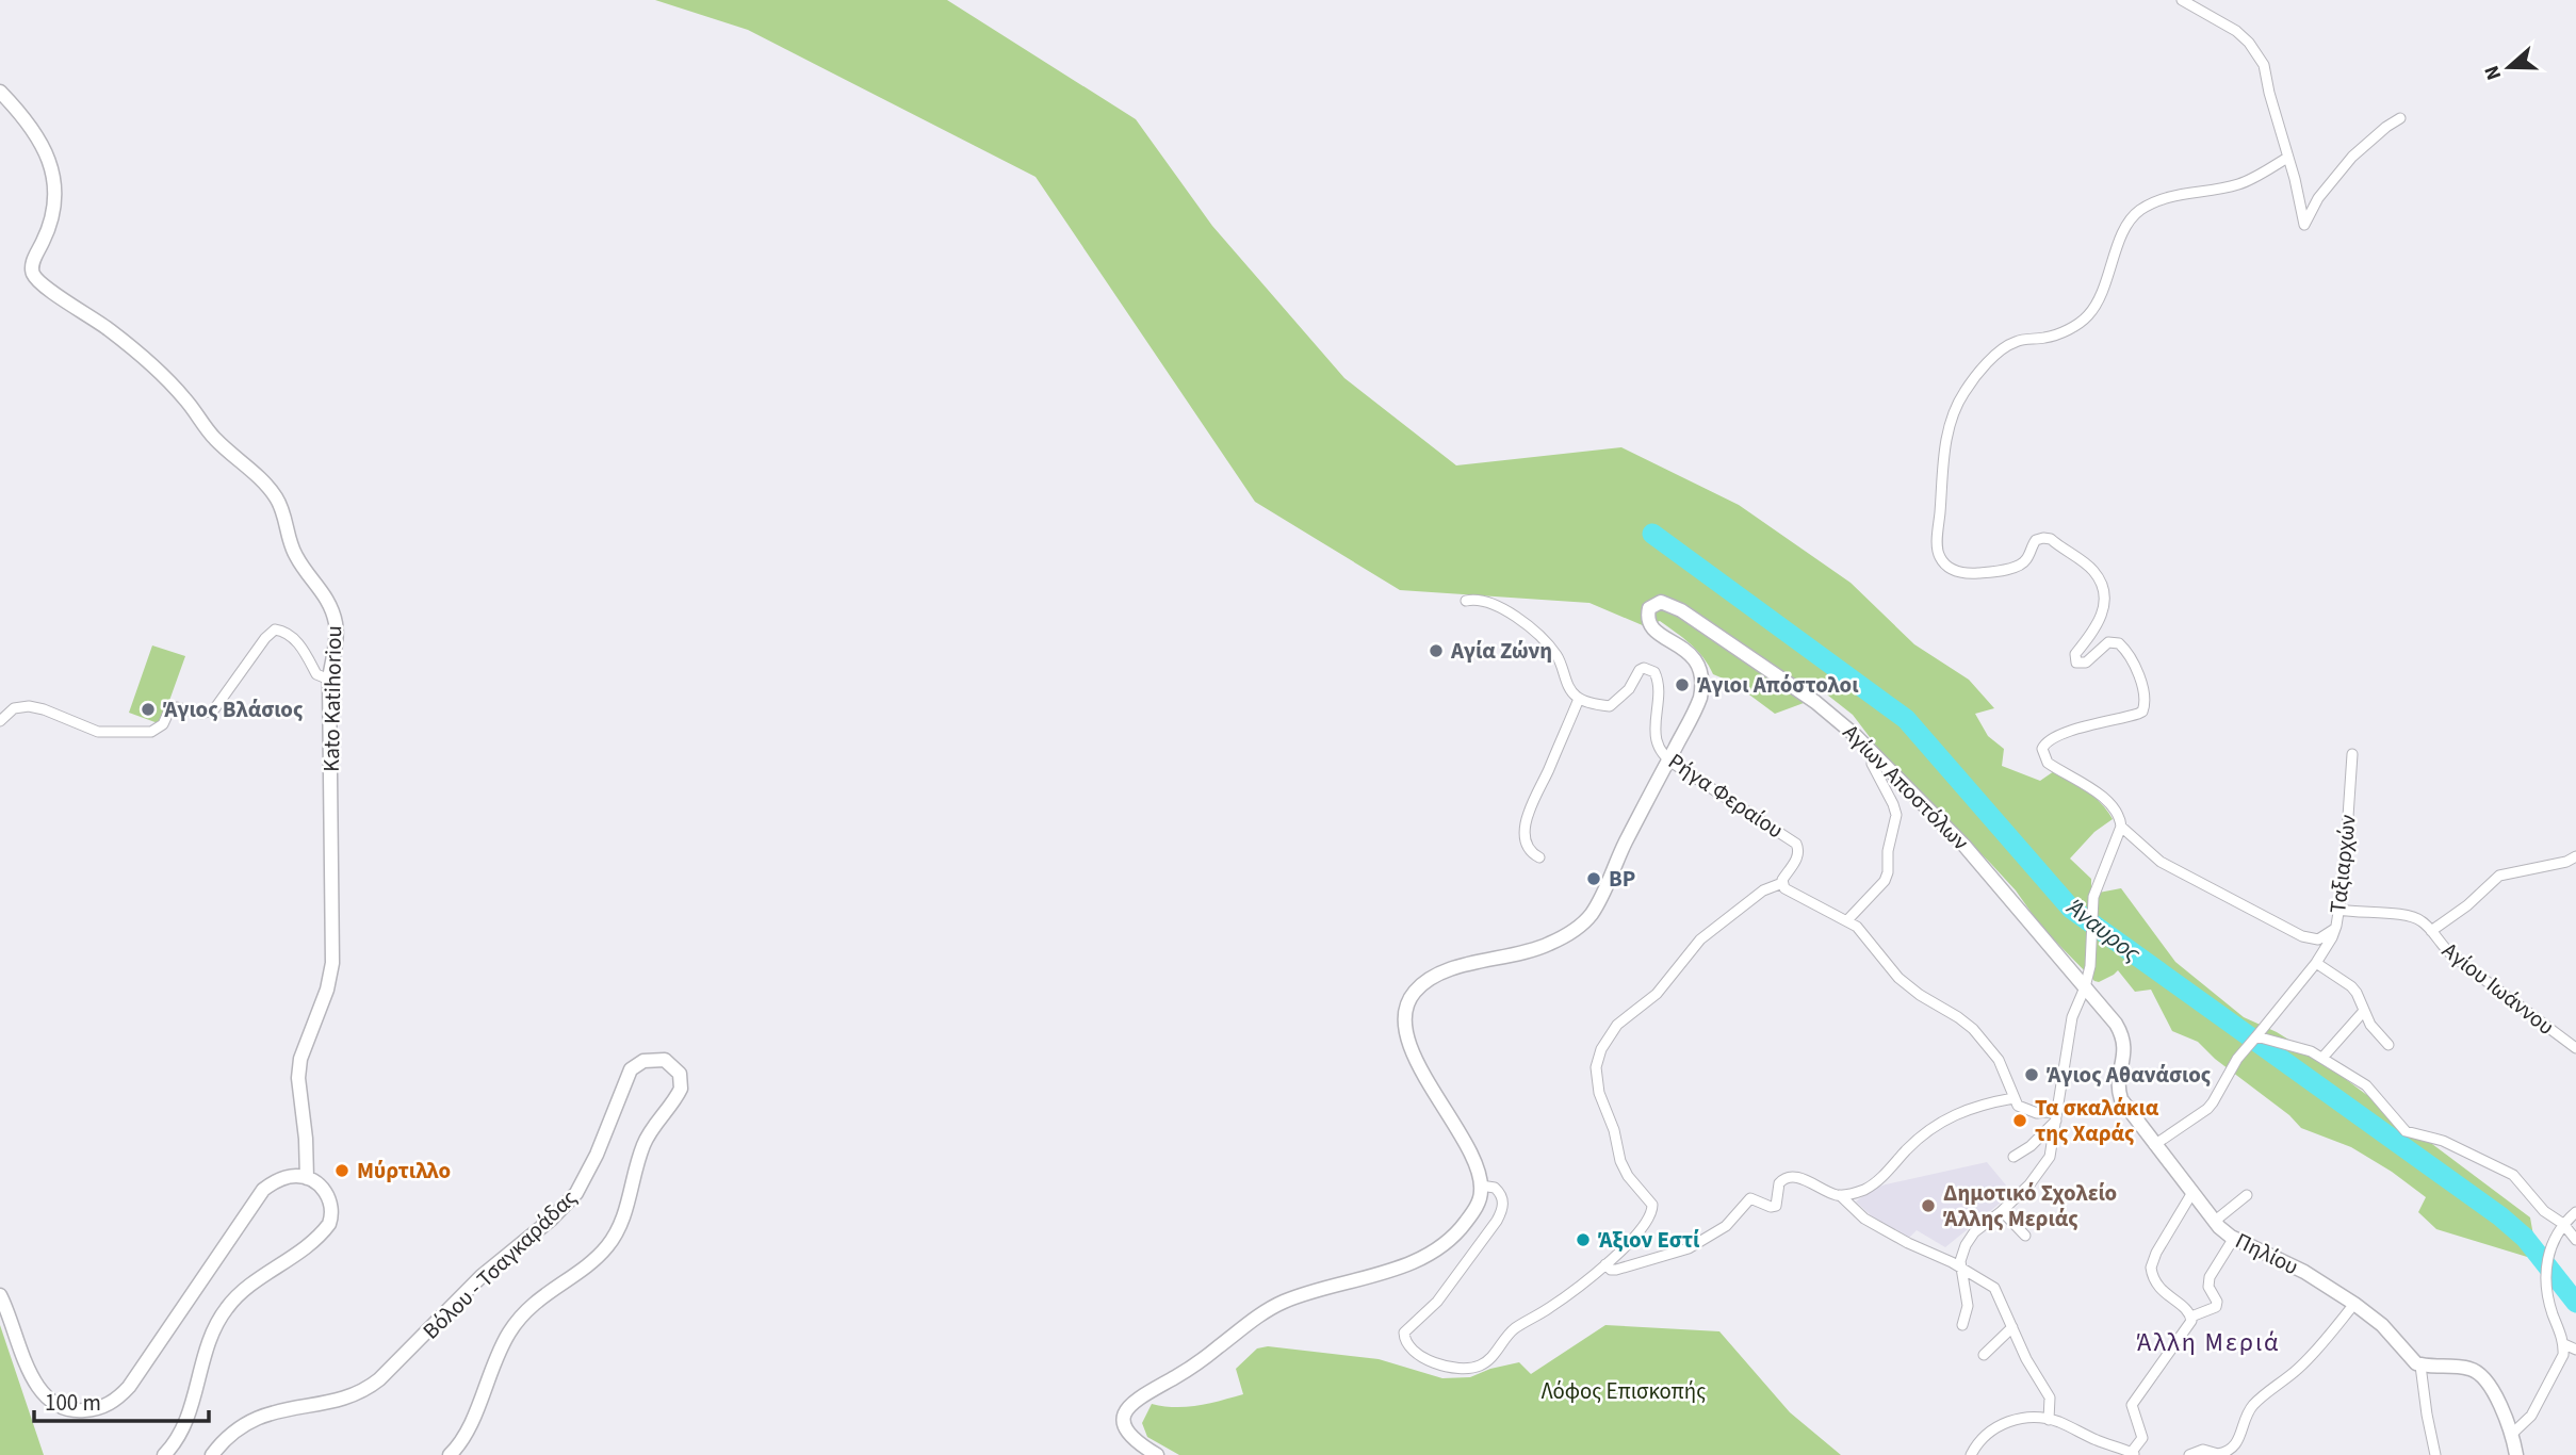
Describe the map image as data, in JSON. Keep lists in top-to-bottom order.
{
  "streets": {
    "main road": [
      "Kato Katihoriou",
      "Αγίων Αποστόλων",
      "Πηλίου",
      "Βόλου - Τσαγκαράδας"
    ],
    "street": ["Ρήγα Φεραίου", "Ταξιαρχών", "Αγίου Ιωάννου"]
  },
  "crossings": [
    ["Αγίων Αποστόλων", "Ρήγα Φεραίου"],
    ["Αγίων Αποστόλων", "Πηλίου"],
    ["Ταξιαρχών", "Αγίου Ιωάννου"],
    ["Ταξιαρχών", "Πηλίου"]
  ],
  "districts": ["Άλλη Μεριά"],
  "water": ["Άναυρος"],
  "parks": ["Λόφος Επισκοπής"],
  "places": [
    "Αγία Ζώνη",
    "Άγιοι Απόστολοι",
    "Άγιος Βλάσιος",
    "BP",
    "Άγιος Αθανάσιος",
    "Τα σκαλάκια της Χαράς",
    "Μύρτιλλο",
    "Δημοτικό Σχολείο Άλλης Μεριάς",
    "Άξιον Εστί"
  ],
  "scale_bar": "100 m",
  "north": "left"
}
